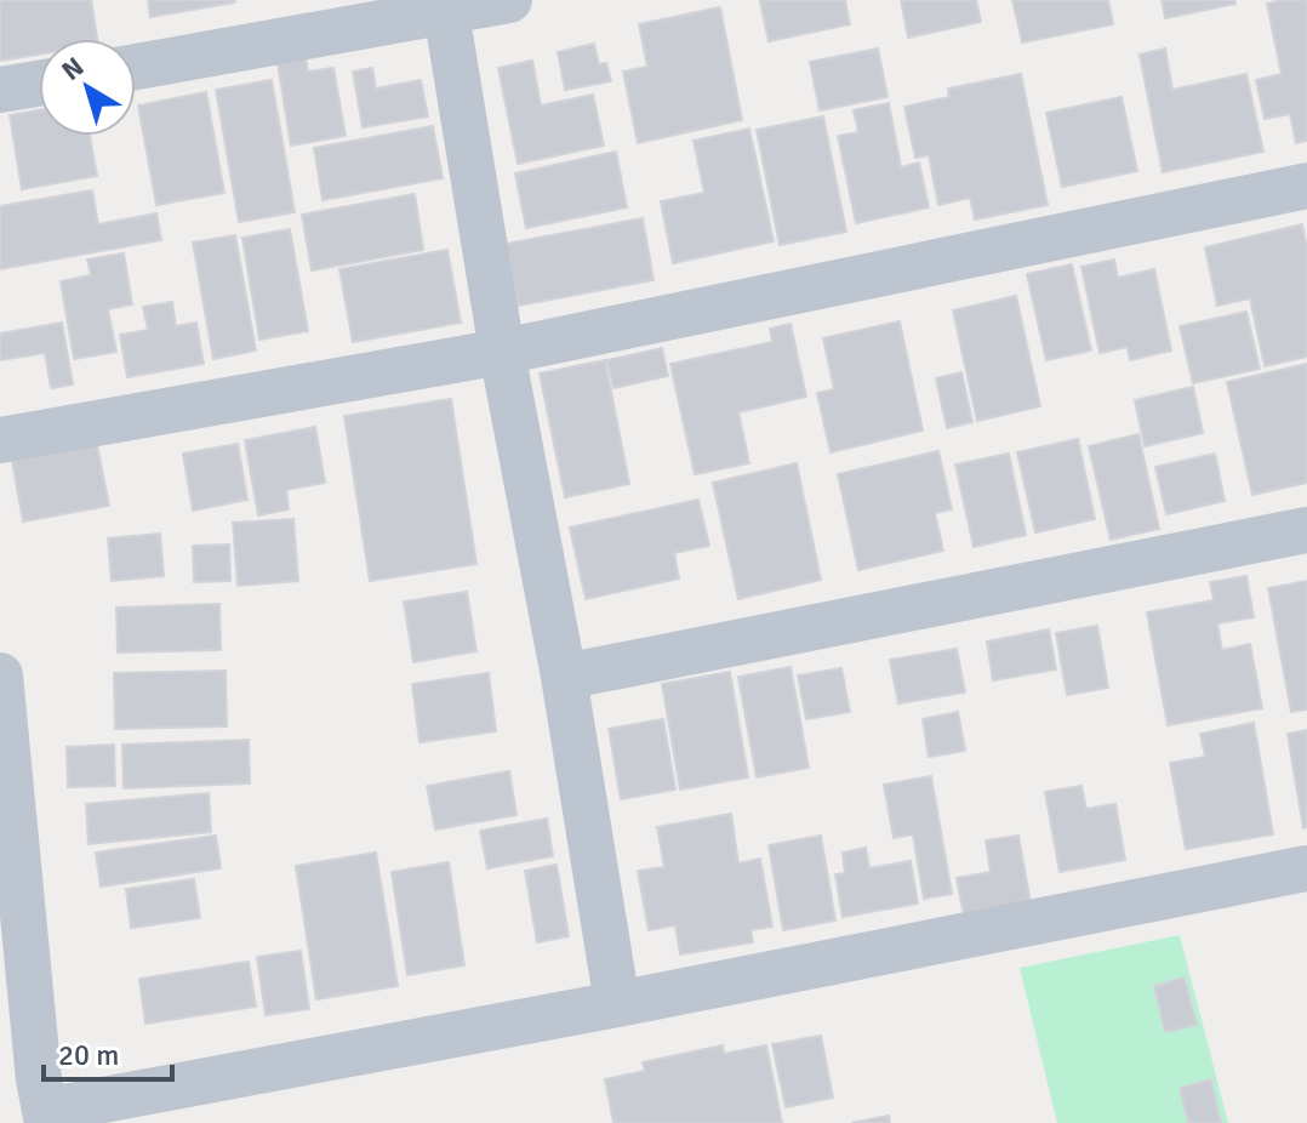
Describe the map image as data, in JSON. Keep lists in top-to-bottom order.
{
  "scale_bar": "20 m",
  "north": "top left"
}
